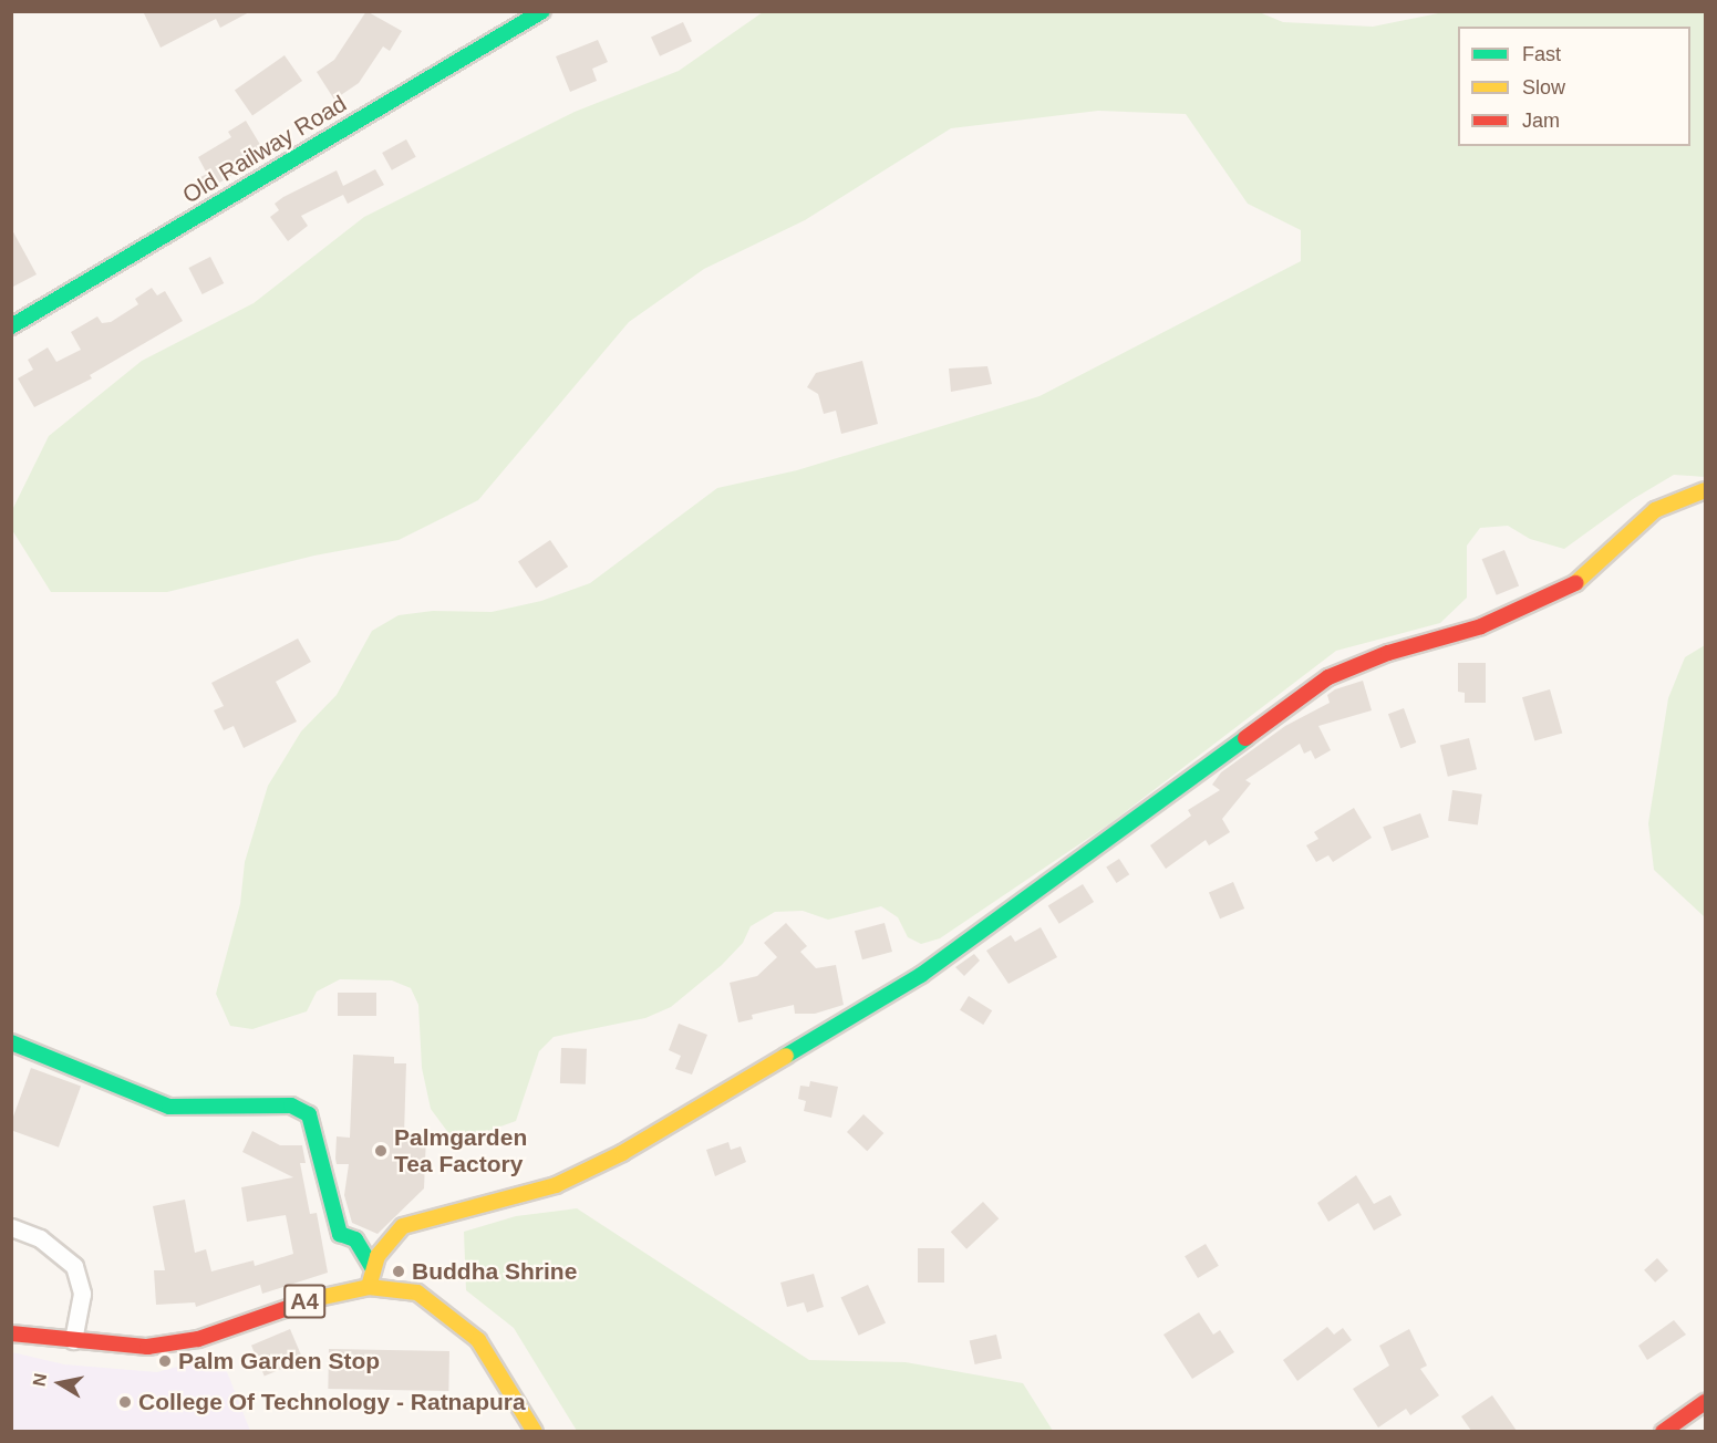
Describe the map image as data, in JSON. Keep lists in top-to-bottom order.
{
  "streets": {
    "main road": ["Old Railway Road", "A4"]
  },
  "places": [
    "Palmgarden Tea Factory",
    "Buddha Shrine",
    "Palm Garden Stop",
    "College Of Technology - Ratnapura"
  ],
  "legend": ["Fast", "Slow", "Jam"],
  "north": "left"
}
